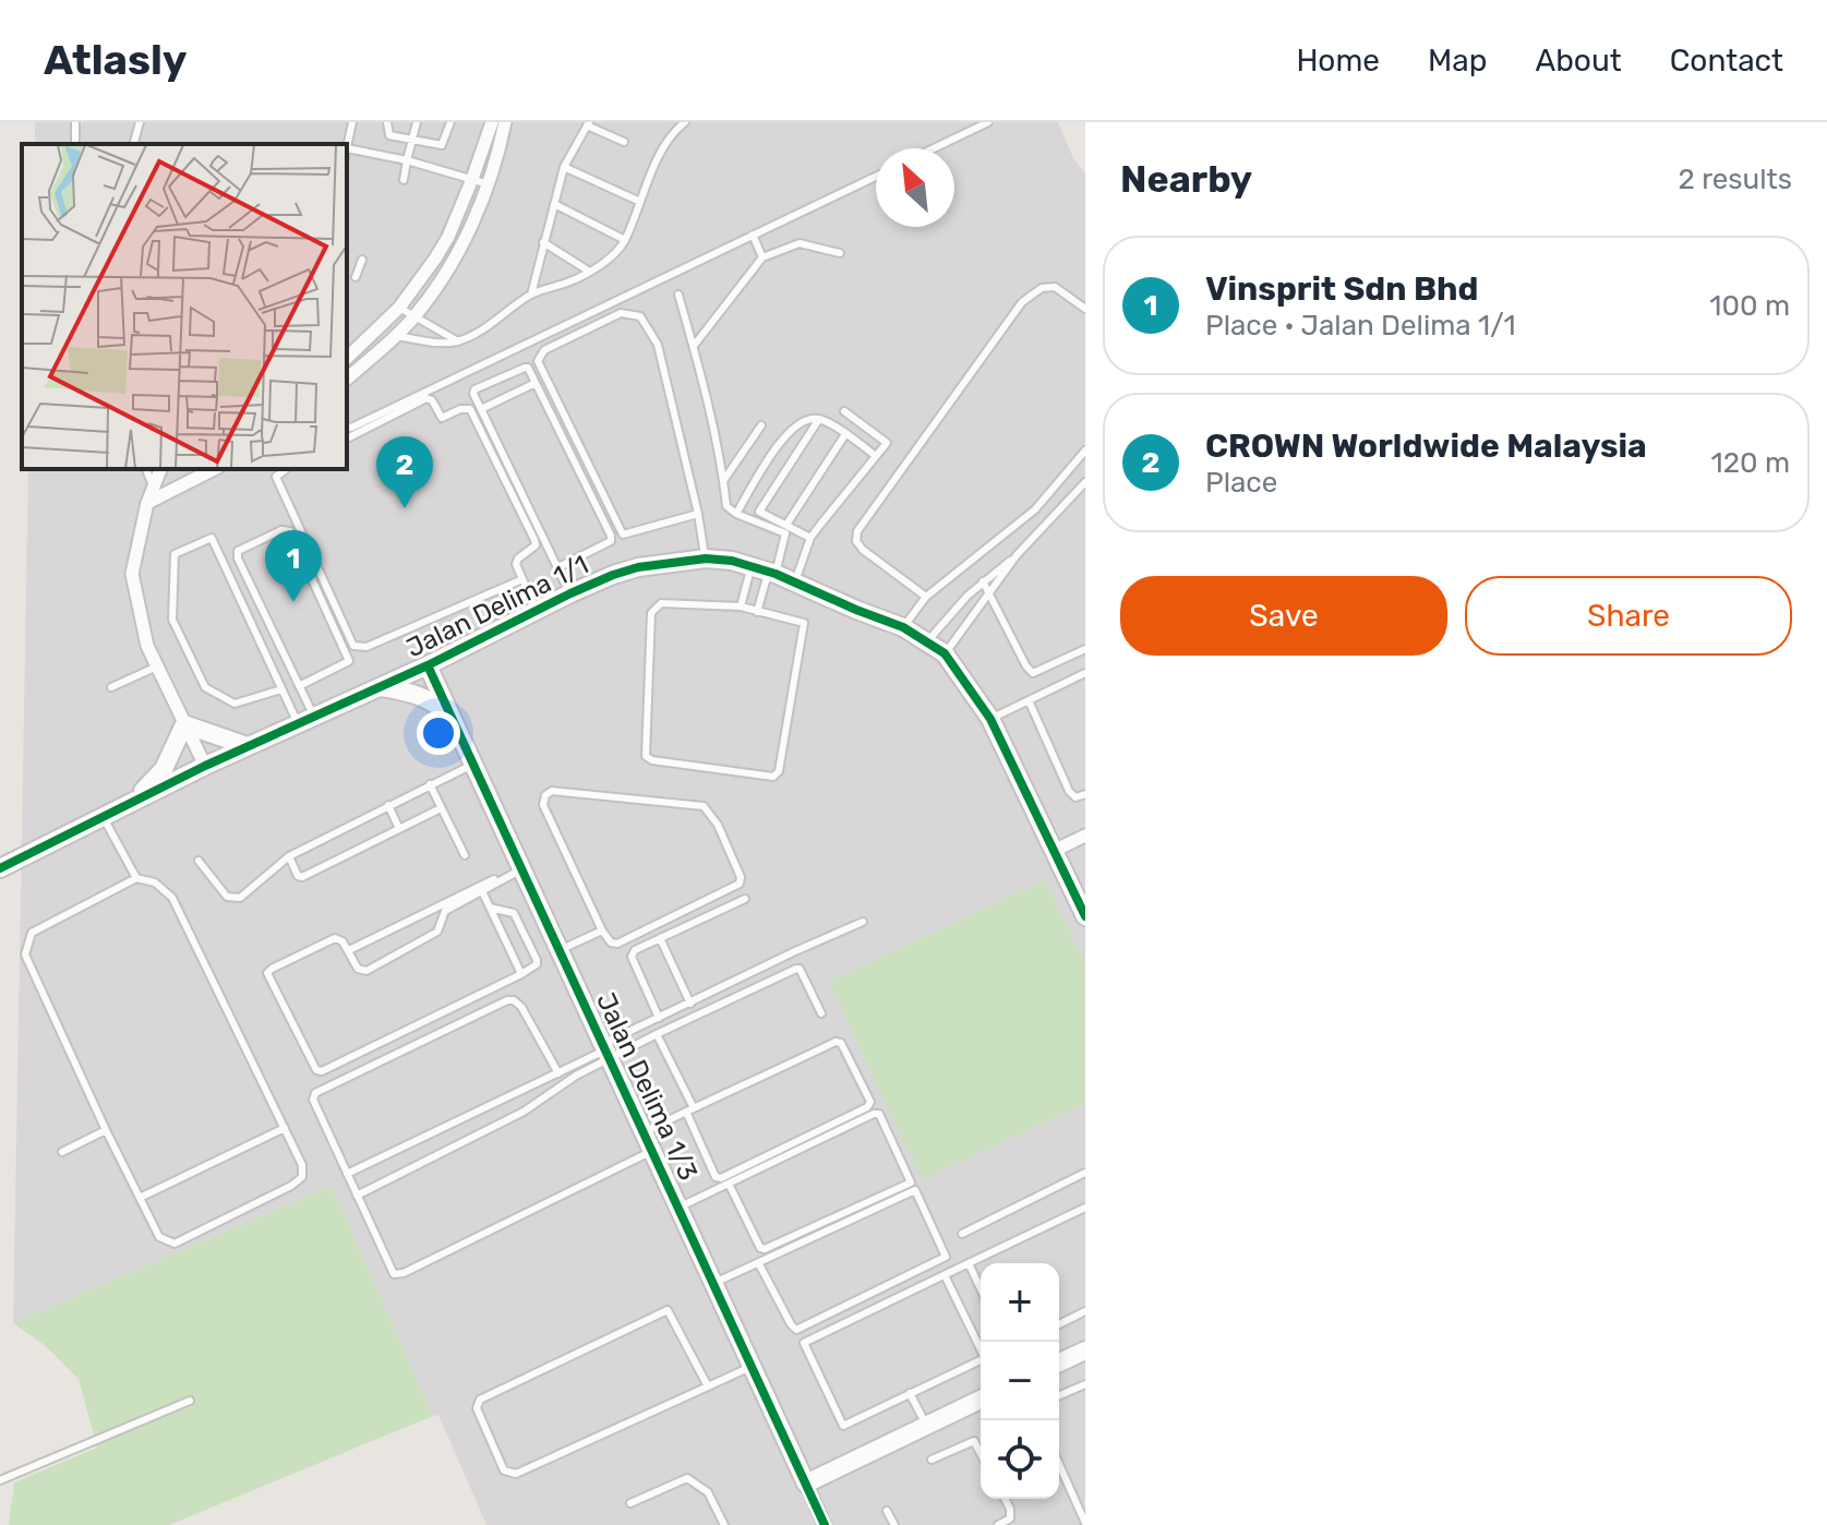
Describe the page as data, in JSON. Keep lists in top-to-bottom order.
{
  "streets": {
    "street": ["Jalan Delima 1/1", "Jalan Delima 1/3"]
  },
  "crossings": [
    ["Jalan Delima 1/1", "Jalan Delima 1/3"]
  ],
  "north": "top left",
  "page": {
    "header": "Atlasly",
    "nav": [
      "Home",
      "Map",
      "About",
      "Contact"
    ],
    "heading": ["Nearby", "2 results"],
    "list": [
      {
        "mark": "1",
        "name": "Vinsprit Sdn Bhd",
        "note": "Place · Jalan Delima 1/1",
        "value": "100 m"
      },
      {
        "mark": "2",
        "name": "CROWN Worldwide Malaysia",
        "note": "Place",
        "value": "120 m"
      }
    ],
    "pins": ["2", "1"],
    "buttons": ["Save", "Share"],
    "map_buttons": ["+", "−"]
  }
}
